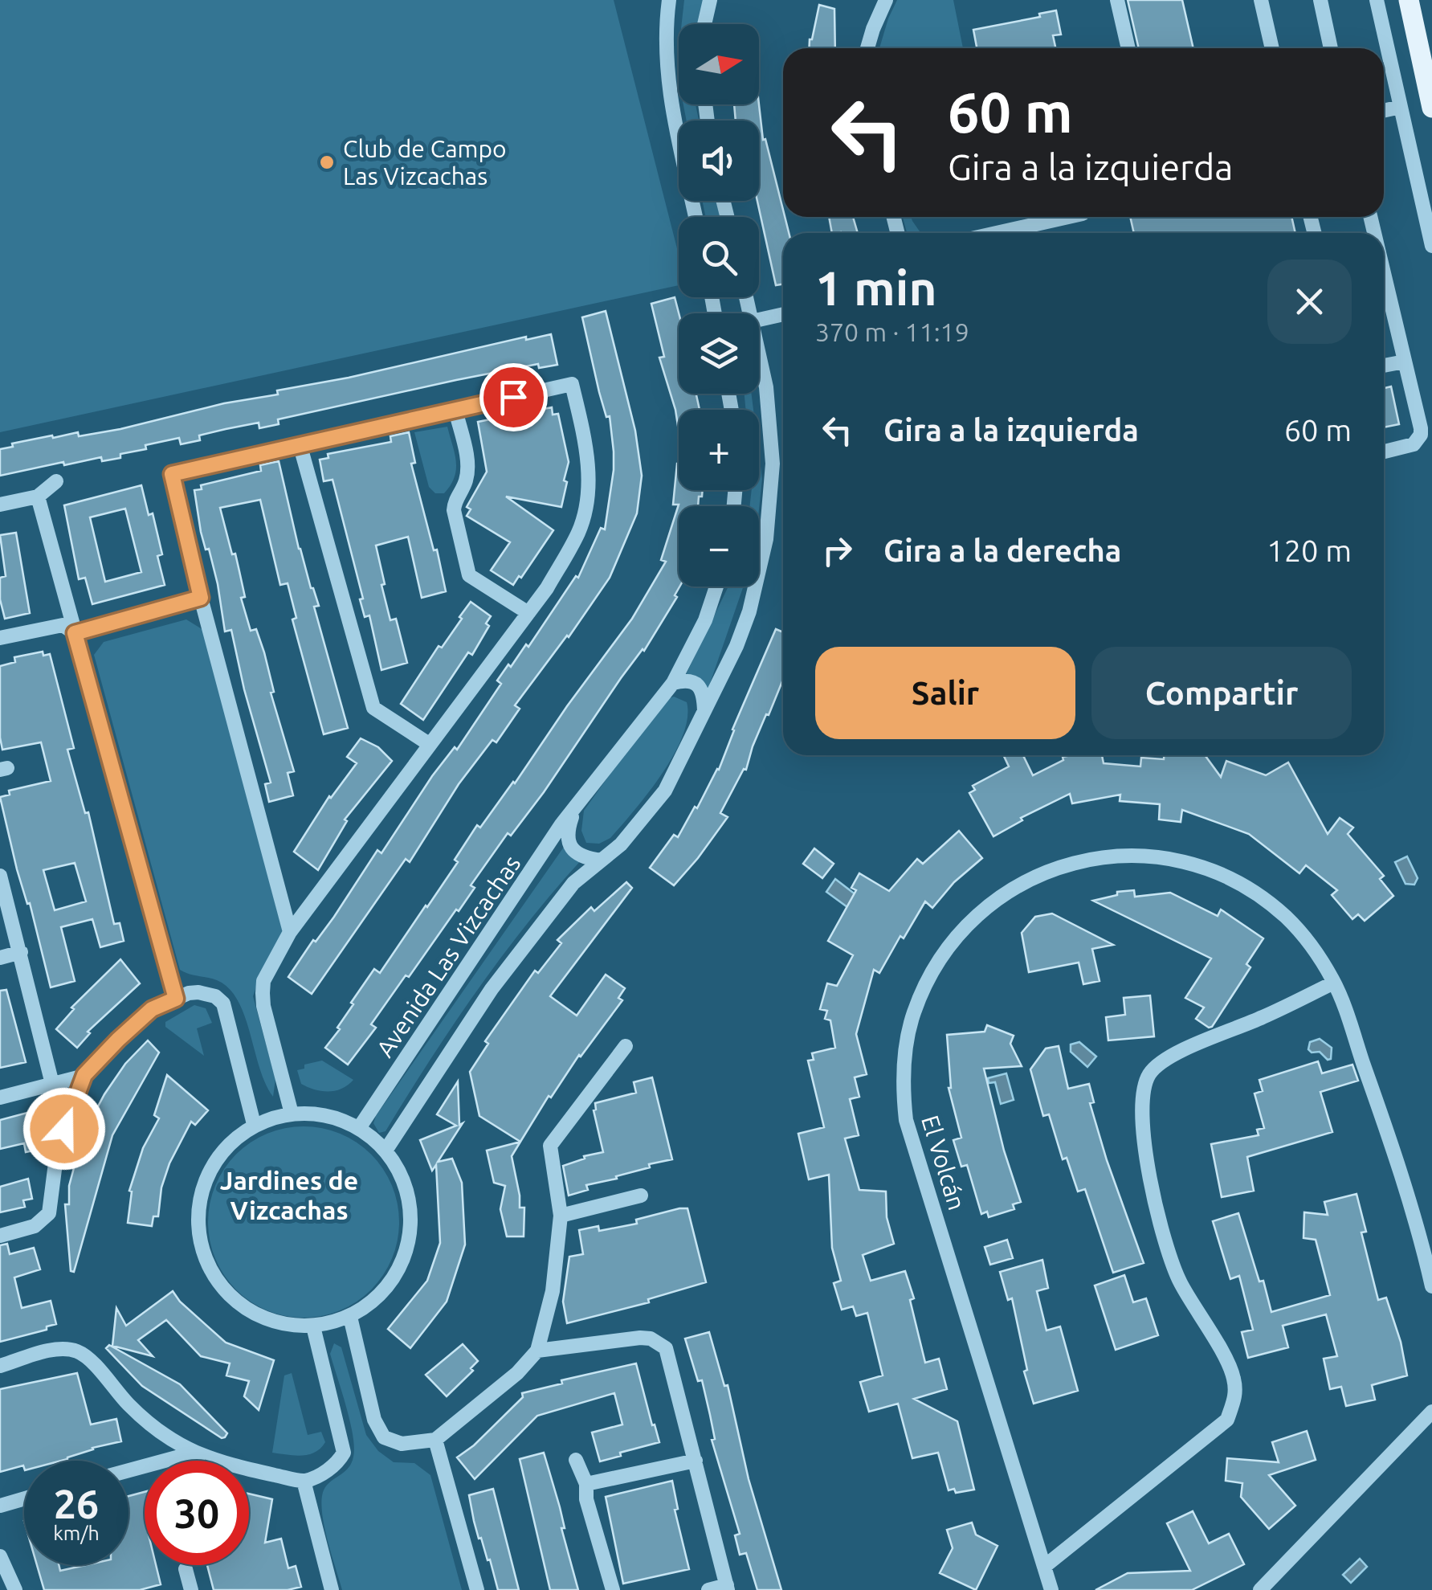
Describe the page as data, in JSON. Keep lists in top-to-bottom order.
{
  "streets": {
    "street": ["Avenida Las Vizcachas", "El Volcán"]
  },
  "districts": ["Jardines de Vizcachas"],
  "places": ["Club de Campo Las Vizcachas"],
  "north": "right",
  "page": {
    "map_buttons": ["+", "−"],
    "turn": ["60 m", "Gira a la izquierda"],
    "heading": ["1 min", "370 m · 11:19"],
    "list": [
      {
        "name": "Gira a la izquierda",
        "value": "60 m"
      },
      {
        "name": "Gira a la derecha",
        "value": "120 m"
      }
    ],
    "buttons": ["Salir", "Compartir"],
    "speed": "26 km/h",
    "limit": "30"
  }
}
